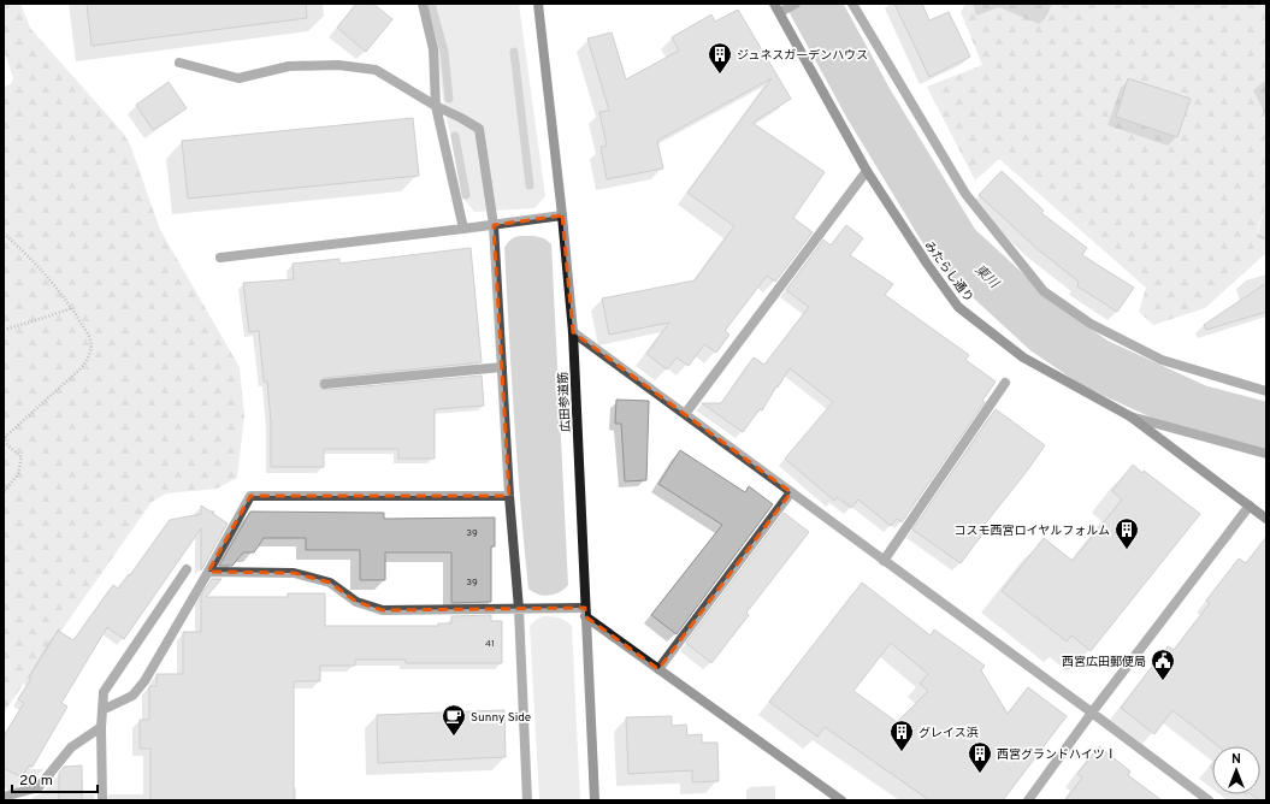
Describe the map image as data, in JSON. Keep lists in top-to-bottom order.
{
  "streets": {
    "street": ["みたらし通り", "広田参道筋"]
  },
  "water": ["東川"],
  "places": {
    "building": [
      "ジュネスガーデンハウス",
      "コスモ西宮ロイヤルフォルム",
      "グレイス浜",
      "西宮グランドハイツⅠ"
    ],
    "public building": ["西宮広田郵便局"],
    "cafe": ["Sunny Side"]
  },
  "house_numbers": ["39", "39", "41"],
  "scale_bar": "20 m",
  "north": "top"
}
